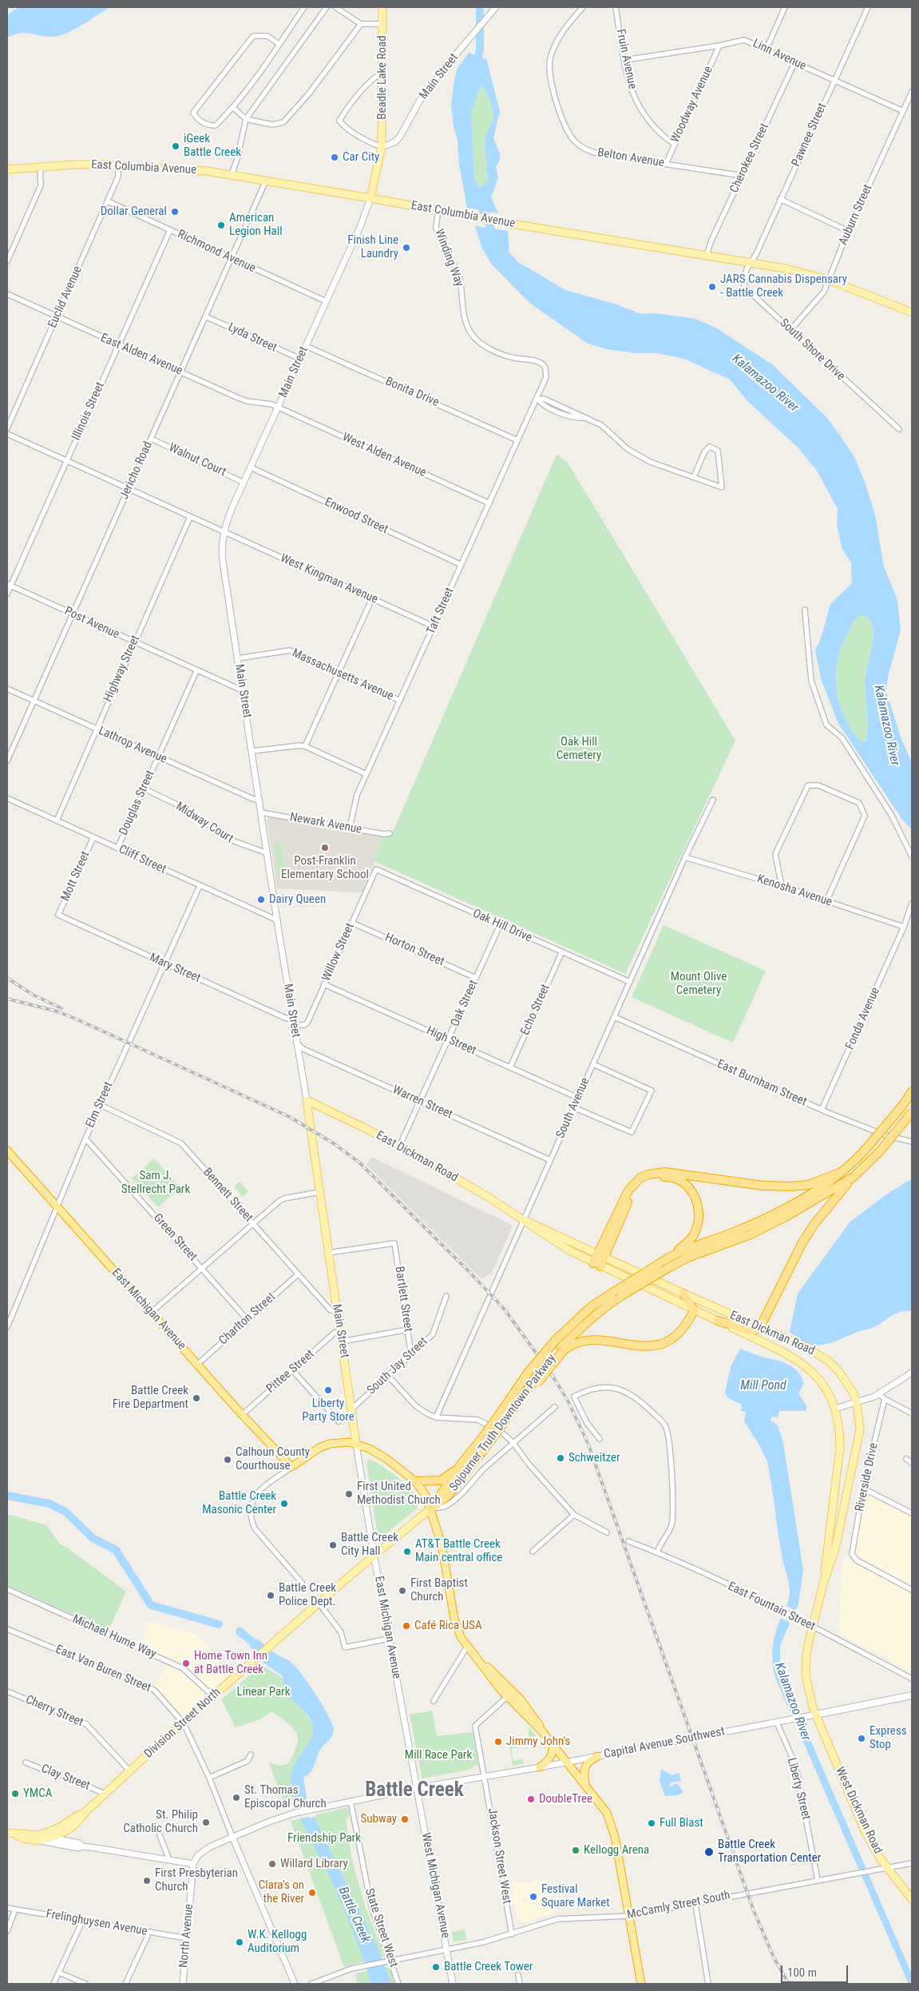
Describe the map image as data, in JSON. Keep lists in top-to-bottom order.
{
  "streets": {
    "highway": ["East Michigan Avenue", "Sojourner Truth Downtown Parkway"],
    "main road": [
      "Main Street",
      "Beadle Lake Road",
      "East Columbia Avenue",
      "East Dickman Road",
      "Division Street North",
      "Capital Avenue Southwest",
      "West Dickman Road"
    ],
    "street": [
      "Linn Avenue",
      "Fruin Avenue",
      "Woodway Avenue",
      "Pawnee Street",
      "Belton Avenue",
      "Cherokee Street",
      "Auburn Street",
      "Richmond Avenue",
      "Winding Way",
      "Euclid Avenue",
      "Lyda Street",
      "South Shore Drive",
      "East Alden Avenue",
      "Bonita Drive",
      "Illinois Street",
      "West Alden Avenue",
      "Walnut Court",
      "Jericho Road",
      "Enwood Street",
      "West Kingman Avenue",
      "Taft Street",
      "Post Avenue",
      "Highway Street",
      "Massachusetts Avenue",
      "Lathrop Avenue",
      "Douglas Street",
      "Midway Court",
      "Newark Avenue",
      "Cliff Street",
      "Mott Street",
      "Kenosha Avenue",
      "Oak Hill Drive",
      "Horton Street",
      "Willow Street",
      "Mary Street",
      "Oak Street",
      "Echo Street",
      "Fonda Avenue",
      "High Street",
      "East Burnham Street",
      "Warren Street",
      "Elm Street",
      "South Avenue",
      "Bennett Street",
      "Green Street",
      "Bartlett Street",
      "Charlton Street",
      "South Jay Street",
      "Pittee Street",
      "Riverside Drive",
      "East Fountain Street",
      "Michael Hume Way",
      "East Van Buren Street",
      "Cherry Street",
      "Clay Street",
      "Liberty Street",
      "Jackson Street West",
      "West Michigan Avenue",
      "McCamly Street South",
      "Frelinghuysen Avenue",
      "State Street West",
      "North Avenue"
    ]
  },
  "crossings": [
    ["Linn Avenue", "Fruin Avenue"],
    ["Linn Avenue", "Woodway Avenue"],
    ["Linn Avenue", "Pawnee Street"],
    ["Linn Avenue", "Cherokee Street"],
    ["Linn Avenue", "Auburn Street"],
    ["Fruin Avenue", "Woodway Avenue"],
    ["Main Street", "Beadle Lake Road"],
    ["Main Street", "East Columbia Avenue"],
    ["Main Street", "Richmond Avenue"],
    ["Main Street", "Lyda Street"],
    ["Main Street", "East Alden Avenue"],
    ["Main Street", "Bonita Drive"],
    ["Main Street", "West Alden Avenue"],
    ["Main Street", "Walnut Court"],
    ["Main Street", "Enwood Street"],
    ["Main Street", "West Kingman Avenue"],
    ["Main Street", "Post Avenue"],
    ["Main Street", "Massachusetts Avenue"],
    ["Main Street", "Lathrop Avenue"],
    ["Main Street", "Midway Court"],
    ["Main Street", "Newark Avenue"],
    ["Main Street", "Cliff Street"],
    ["Main Street", "Willow Street"],
    ["Main Street", "Mary Street"],
    ["Main Street", "Warren Street"],
    ["Main Street", "East Dickman Road"],
    ["Main Street", "Bennett Street"],
    ["Main Street", "Bartlett Street"],
    ["Main Street", "East Michigan Avenue"],
    ["Main Street", "South Jay Street"],
    ["Main Street", "Pittee Street"],
    ["Woodway Avenue", "Belton Avenue"],
    ["Pawnee Street", "East Columbia Avenue"],
    ["Pawnee Street", "South Shore Drive"],
    ["Belton Avenue", "Cherokee Street"],
    ["Cherokee Street", "East Columbia Avenue"],
    ["East Columbia Avenue", "Auburn Street"],
    ["East Columbia Avenue", "Winding Way"],
    ["East Columbia Avenue", "Euclid Avenue"],
    ["East Columbia Avenue", "South Shore Drive"],
    ["East Columbia Avenue", "Jericho Road"],
    ["Auburn Street", "South Shore Drive"],
    ["Richmond Avenue", "Euclid Avenue"],
    ["Richmond Avenue", "Illinois Street"],
    ["Richmond Avenue", "Jericho Road"],
    ["Winding Way", "Taft Street"],
    ["Euclid Avenue", "East Alden Avenue"],
    ["Lyda Street", "Jericho Road"],
    ["East Alden Avenue", "Illinois Street"],
    ["East Alden Avenue", "West Alden Avenue"],
    ["East Alden Avenue", "Jericho Road"],
    ["Bonita Drive", "Taft Street"],
    ["Illinois Street", "West Kingman Avenue"],
    ["Illinois Street", "Post Avenue"],
    ["West Alden Avenue", "Taft Street"],
    ["Walnut Court", "Jericho Road"],
    ["Jericho Road", "West Kingman Avenue"],
    ["Jericho Road", "Post Avenue"],
    ["Jericho Road", "Lathrop Avenue"],
    ["Enwood Street", "Taft Street"],
    ["West Kingman Avenue", "Taft Street"],
    ["West Kingman Avenue", "Highway Street"],
    ["Taft Street", "Massachusetts Avenue"],
    ["Taft Street", "Newark Avenue"],
    ["Post Avenue", "Highway Street"],
    ["Post Avenue", "Douglas Street"],
    ["Highway Street", "Lathrop Avenue"],
    ["Highway Street", "Cliff Street"],
    ["Lathrop Avenue", "Douglas Street"],
    ["Douglas Street", "Midway Court"],
    ["Douglas Street", "Cliff Street"],
    ["Cliff Street", "Mott Street"],
    ["Cliff Street", "Elm Street"],
    ["Mott Street", "Mary Street"],
    ["Kenosha Avenue", "Fonda Avenue"],
    ["Kenosha Avenue", "South Avenue"],
    ["Oak Hill Drive", "Willow Street"],
    ["Oak Hill Drive", "Oak Street"],
    ["Oak Hill Drive", "Echo Street"],
    ["Oak Hill Drive", "South Avenue"],
    ["Horton Street", "Willow Street"],
    ["Horton Street", "Oak Street"],
    ["Willow Street", "Mary Street"],
    ["Willow Street", "High Street"],
    ["Mary Street", "Elm Street"],
    ["Oak Street", "High Street"],
    ["Oak Street", "Warren Street"],
    ["Oak Street", "East Dickman Road"],
    ["Echo Street", "High Street"],
    ["Fonda Avenue", "East Burnham Street"],
    ["High Street", "South Avenue"],
    ["East Burnham Street", "South Avenue"],
    ["Warren Street", "South Avenue"],
    ["Elm Street", "Bennett Street"],
    ["Elm Street", "Green Street"],
    ["Elm Street", "East Michigan Avenue"],
    ["South Avenue", "East Dickman Road"],
    ["East Dickman Road", "East Fountain Street"],
    ["East Dickman Road", "Capital Avenue Southwest"],
    ["East Dickman Road", "West Dickman Road"],
    ["Bennett Street", "Charlton Street"],
    ["Green Street", "Charlton Street"],
    ["Bartlett Street", "South Jay Street"],
    ["East Michigan Avenue", "Charlton Street"],
    ["East Michigan Avenue", "Pittee Street"],
    ["East Michigan Avenue", "Division Street North"],
    ["East Michigan Avenue", "Capital Avenue Southwest"],
    ["East Michigan Avenue", "West Michigan Avenue"],
    ["Sojourner Truth Downtown Parkway", "Division Street North"],
    ["Michael Hume Way", "Division Street North"],
    ["East Van Buren Street", "Division Street North"],
    ["East Van Buren Street", "Capital Avenue Southwest"],
    ["Cherry Street", "Division Street North"],
    ["Division Street North", "Clay Street"],
    ["Capital Avenue Southwest", "Liberty Street"],
    ["Capital Avenue Southwest", "West Dickman Road"],
    ["Capital Avenue Southwest", "Jackson Street West"],
    ["Capital Avenue Southwest", "West Michigan Avenue"],
    ["Capital Avenue Southwest", "State Street West"],
    ["Capital Avenue Southwest", "North Avenue"],
    ["Liberty Street", "McCamly Street South"],
    ["West Dickman Road", "McCamly Street South"],
    ["Jackson Street West", "McCamly Street South"],
    ["West Michigan Avenue", "McCamly Street South"],
    ["McCamly Street South", "State Street West"],
    ["Frelinghuysen Avenue", "North Avenue"]
  ],
  "districts": ["Battle Creek"],
  "water": ["Kalamazoo River", "Mill Pond", "Battle Creek"],
  "parks": [
    "Oak Hill Cemetery",
    "Mount Olive Cemetery",
    "Sam J. Stellrecht Park",
    "Linear Park",
    "Mill Race Park",
    "Friendship Park"
  ],
  "places": [
    "iGeek Battle Creek",
    "Car City",
    "Dollar General",
    "American Legion Hall",
    "Finish Line Laundry",
    "JARS Cannabis Dispensary - Battle Creek",
    "Post-Franklin Elementary School",
    "Dairy Queen",
    "Liberty Party Store",
    "Battle Creek Fire Department",
    "Schweitzer",
    "Calhoun County Courthouse",
    "First United Methodist Church",
    "Battle Creek Masonic Center",
    "Battle Creek City Hall",
    "AT&T Battle Creek Main central office",
    "First Baptist Church",
    "Battle Creek Police Dept.",
    "Café Rica USA",
    "Home Town Inn at Battle Creek",
    "Express Stop",
    "Jimmy John's",
    "YMCA",
    "St. Thomas Episcopal Church",
    "DoubleTree",
    "Subway",
    "St. Philip Catholic Church",
    "Full Blast",
    "Kellogg Arena",
    "Battle Creek Transportation Center",
    "Willard Library",
    "First Presbyterian Church",
    "Clara's on the River",
    "Festival Square Market",
    "W.K. Kellogg Auditorium",
    "Battle Creek Tower"
  ],
  "scale_bar": "100 m"
}
